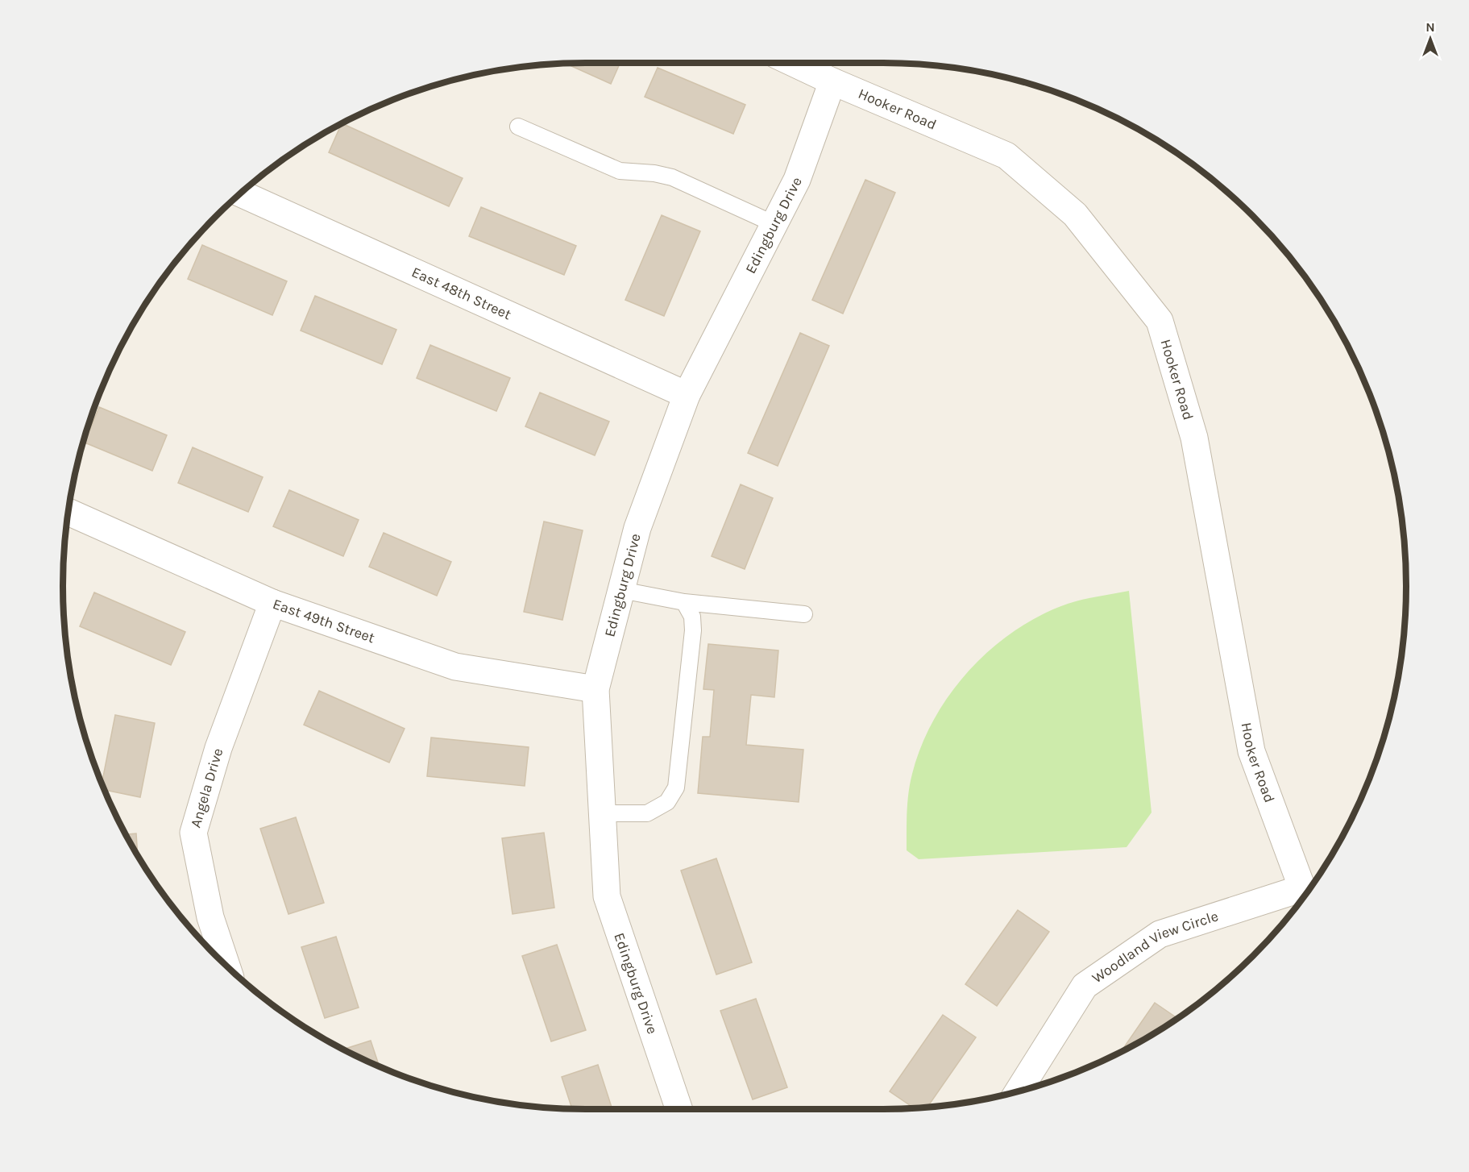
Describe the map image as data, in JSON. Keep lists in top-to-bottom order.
{
  "streets": {
    "street": [
      "Hooker Road",
      "Edingburg Drive",
      "East 48th Street",
      "East 49th Street",
      "Angela Drive",
      "Woodland View Circle"
    ]
  },
  "crossings": [
    ["Hooker Road", "Edingburg Drive"],
    ["Hooker Road", "Woodland View Circle"],
    ["Edingburg Drive", "East 48th Street"],
    ["Edingburg Drive", "East 49th Street"],
    ["East 49th Street", "Angela Drive"]
  ],
  "north": "top"
}
